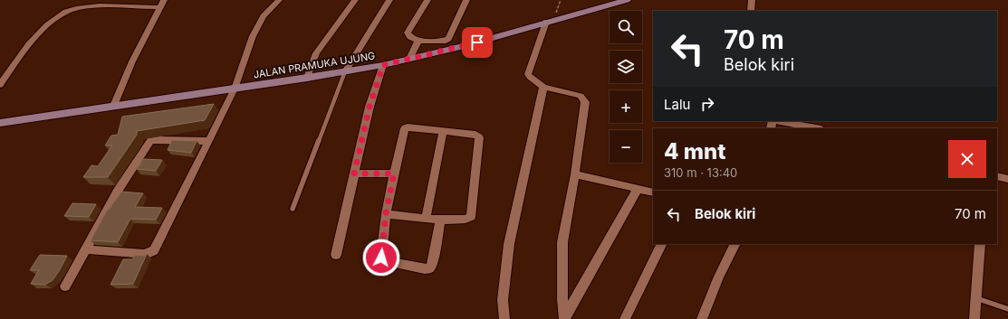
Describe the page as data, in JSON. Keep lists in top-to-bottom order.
{
  "streets": {
    "street": ["JALAN PRAMUKA UJUNG"]
  },
  "page": {
    "map_buttons": ["+", "−"],
    "turn": ["70 m", "Belok kiri"],
    "then": "Lalu",
    "heading": ["4 mnt", "310 m · 13:40"],
    "list": [
      {
        "name": "Belok kiri",
        "value": "70 m"
      }
    ]
  }
}
